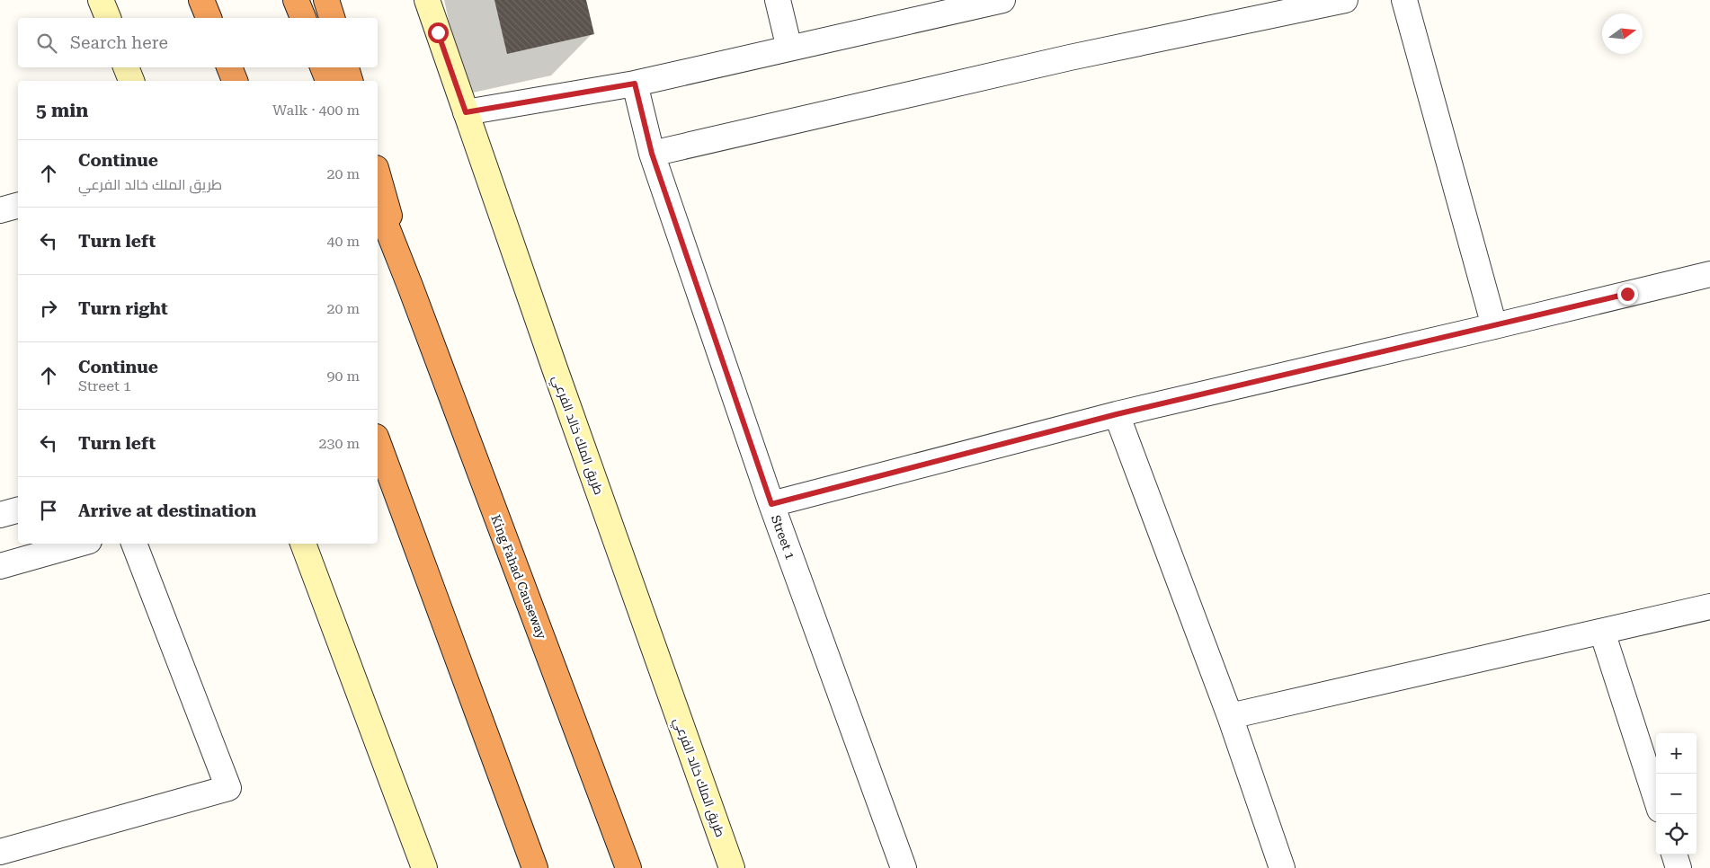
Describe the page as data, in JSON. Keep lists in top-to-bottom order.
{
  "streets": {
    "highway": ["King Fahad Causeway"],
    "main road": ["طريق الملك خالد الفرعي"],
    "street": ["Street 1"]
  },
  "north": "right",
  "page": {
    "search": "Search here",
    "heading": ["5 min", "Walk · 400 m"],
    "list": [
      ["Continue", "طريق الملك خالد الفرعي", "20 m"],
      ["Turn left", "40 m"],
      ["Turn right", "20 m"],
      ["Continue", "Street 1", "90 m"],
      ["Turn left", "230 m"],
      "Arrive at destination"
    ],
    "map_buttons": ["+", "−"]
  }
}
